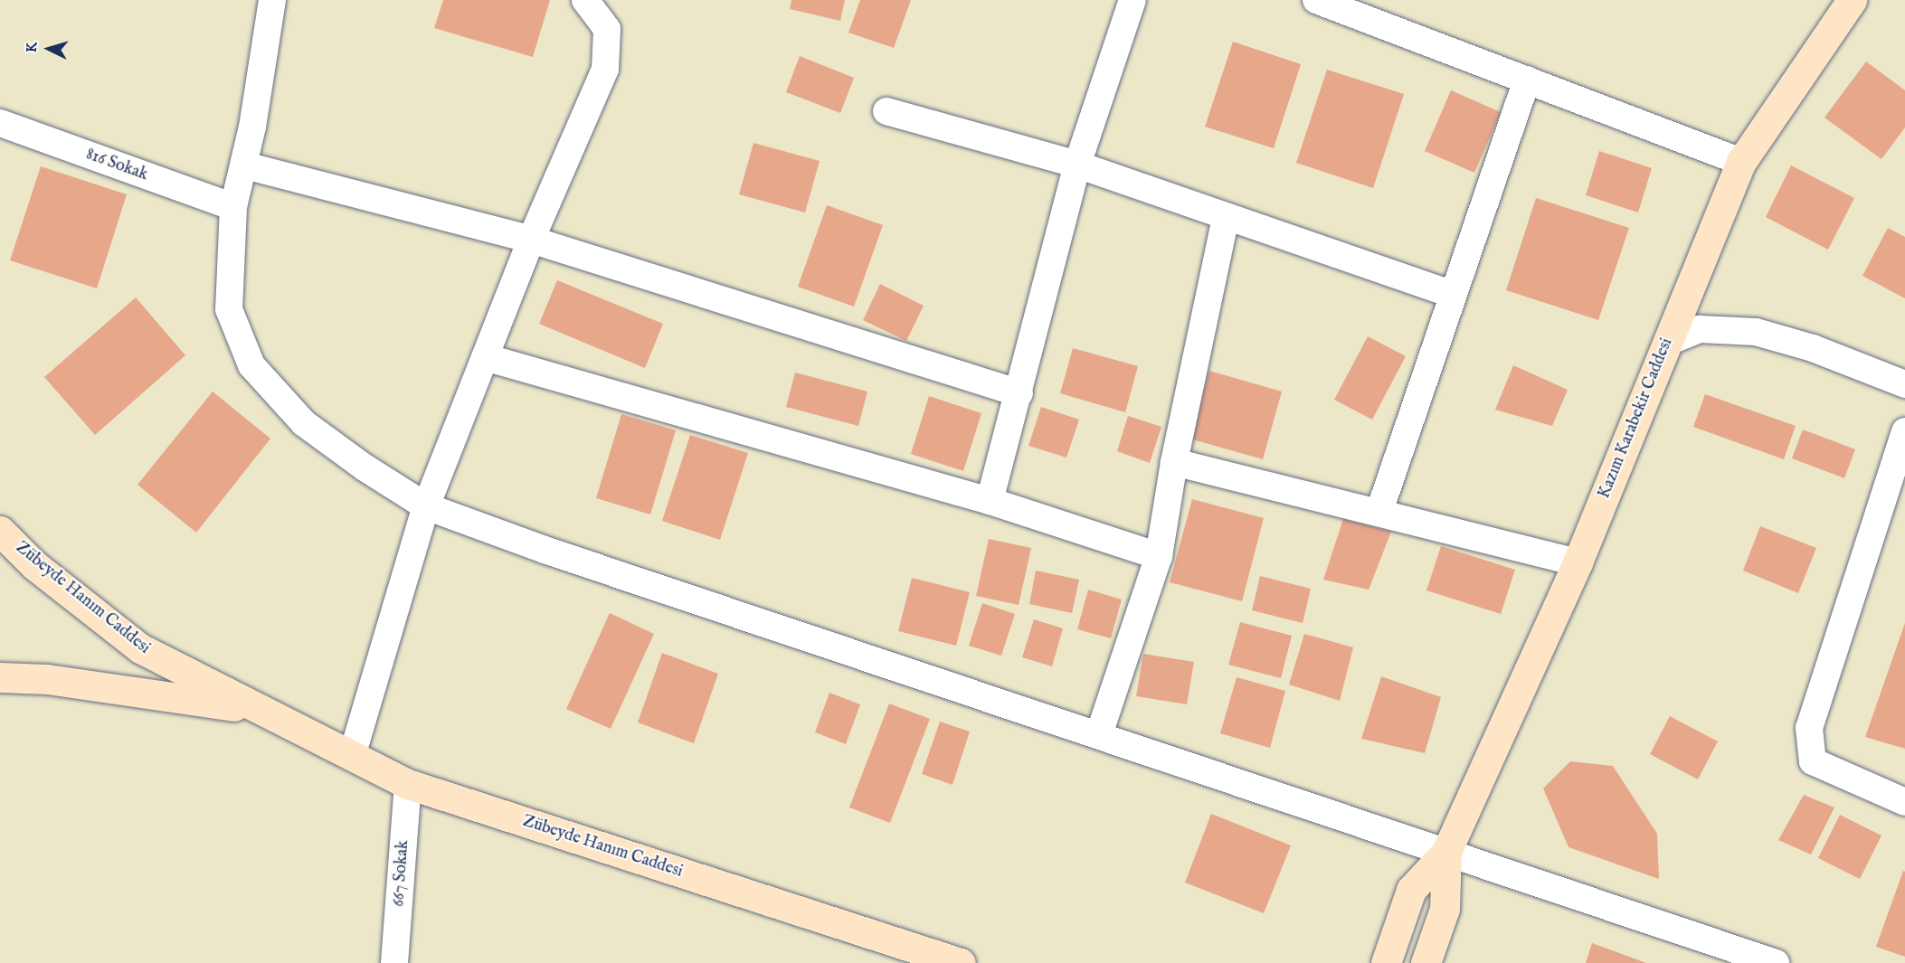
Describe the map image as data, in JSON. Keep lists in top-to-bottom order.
{
  "streets": {
    "street": [
      "816 Sokak",
      "Kazım Karabekir Caddesi",
      "Zübeyde Hanım Caddesi",
      "667 Sokak"
    ]
  },
  "crossings": [
    ["Zübeyde Hanım Caddesi", "667 Sokak"]
  ],
  "north": "left"
}
